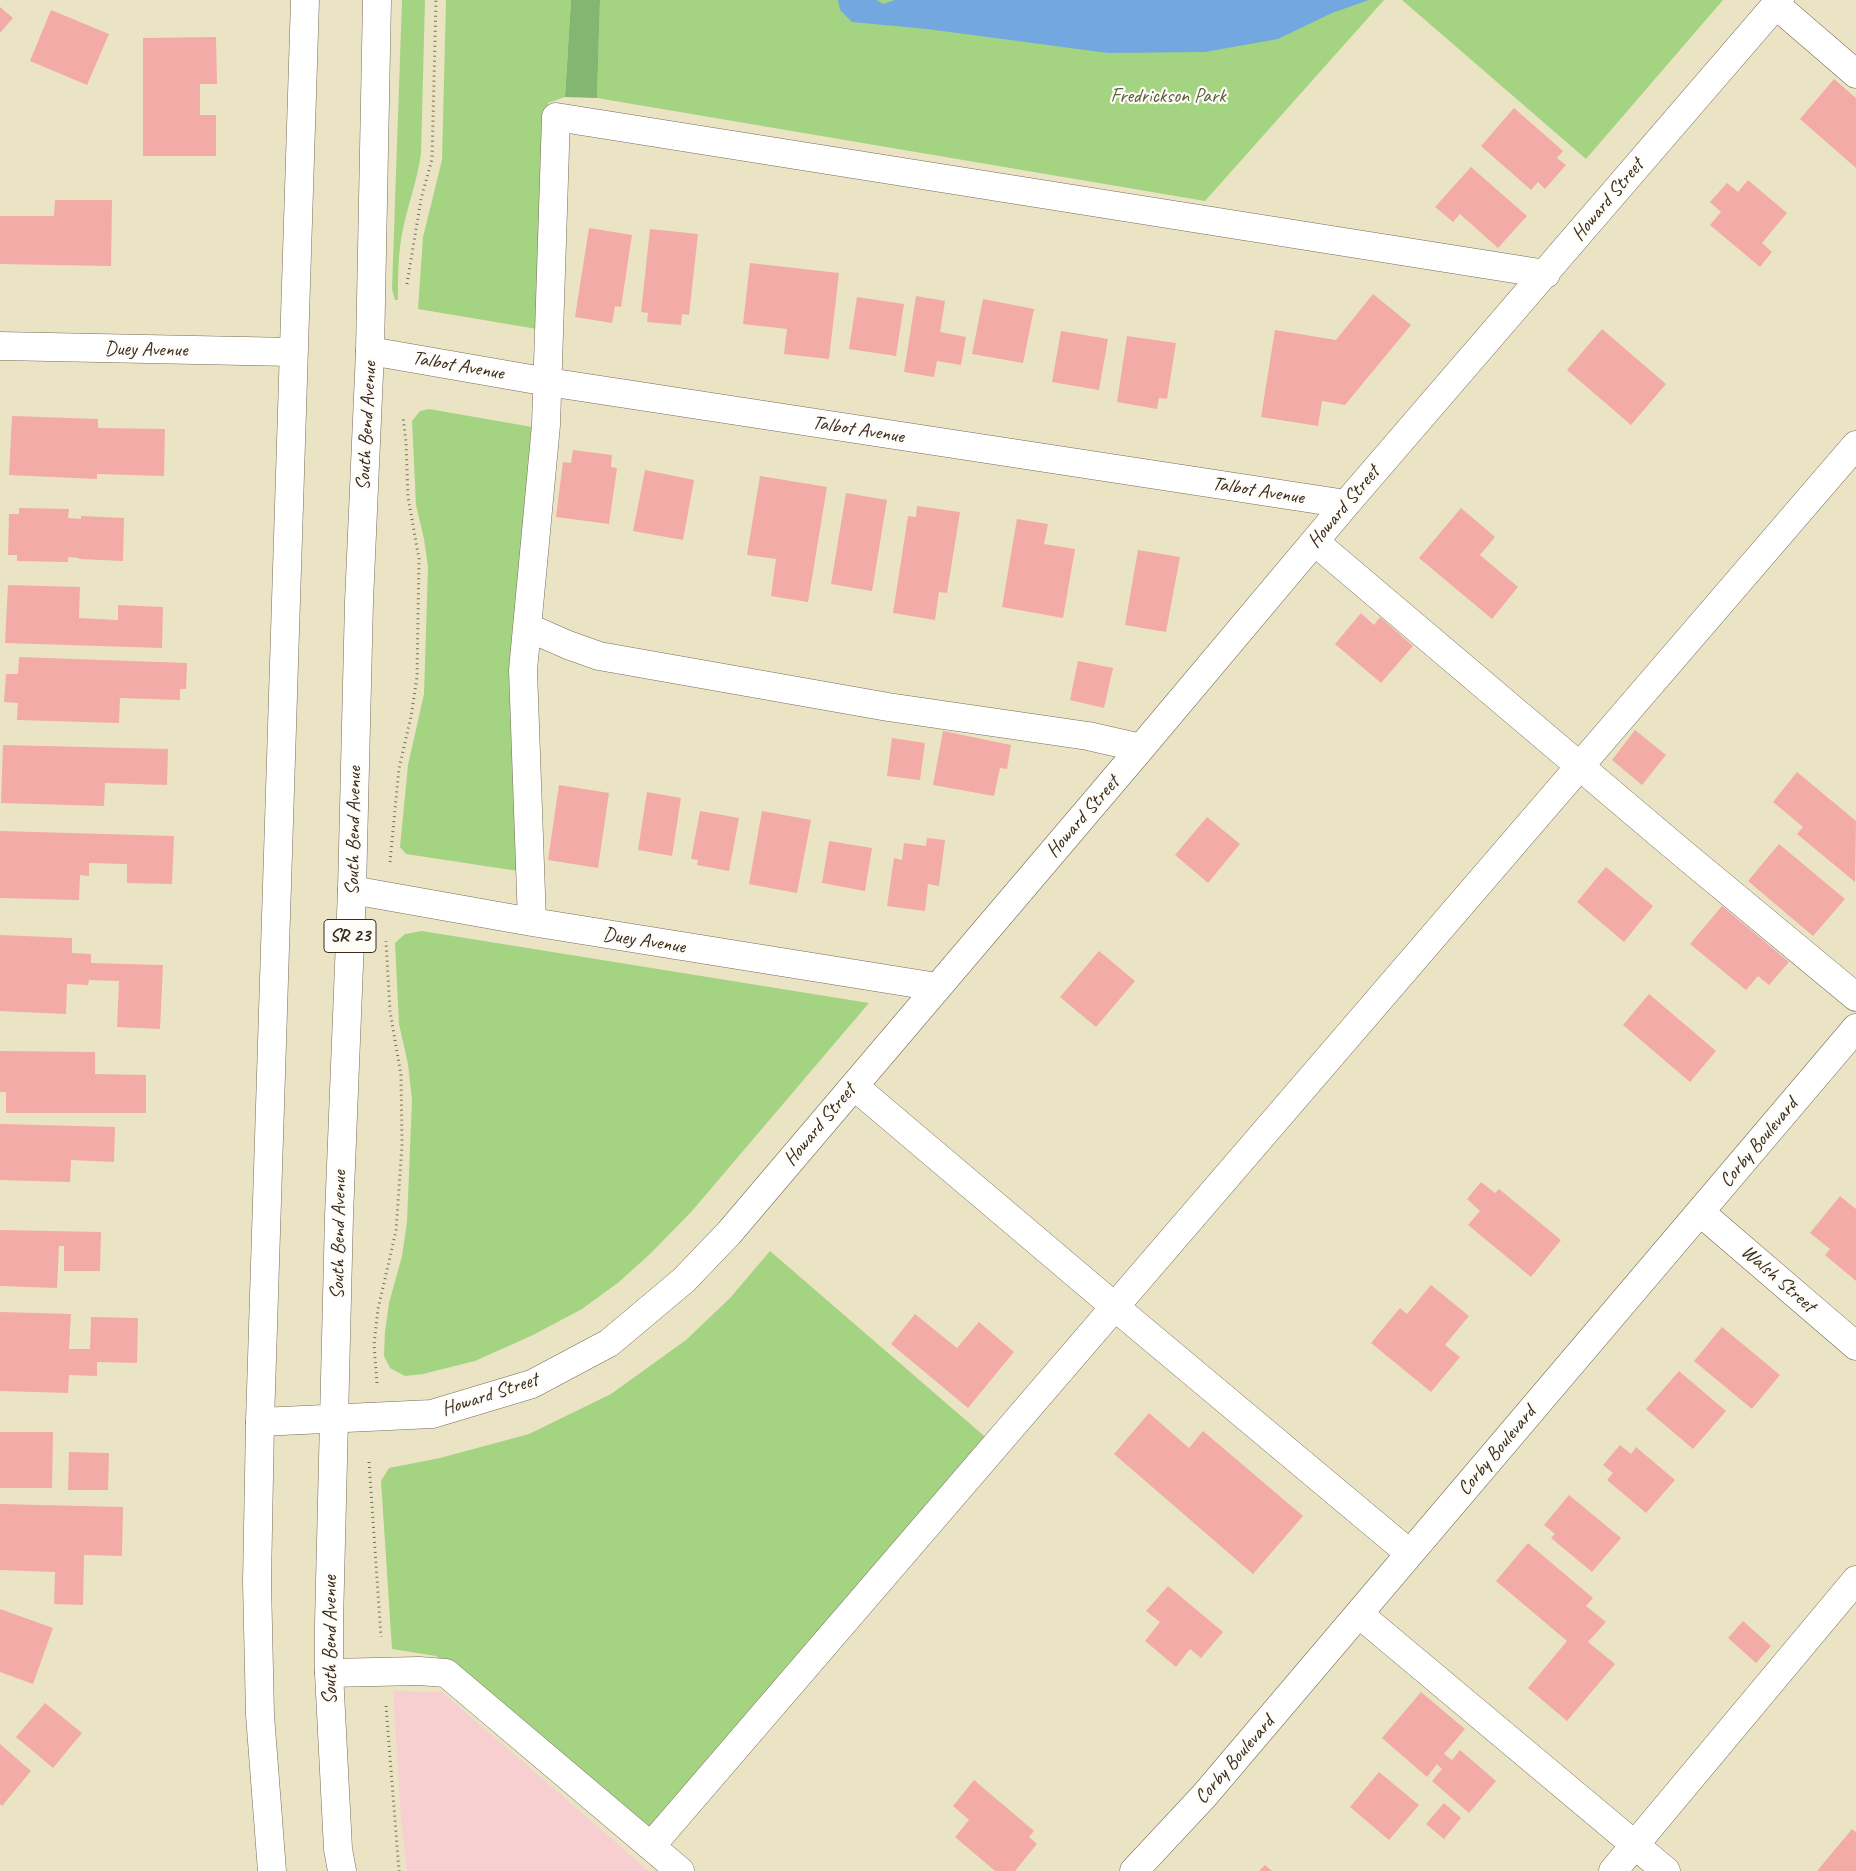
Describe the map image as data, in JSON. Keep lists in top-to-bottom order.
{
  "streets": {
    "street": [
      "Howard Street",
      "Duey Avenue",
      "Talbot Avenue",
      "South Bend Avenue",
      "SR 23",
      "Corby Boulevard",
      "Walsh Street"
    ]
  },
  "crossings": [
    ["Howard Street", "Duey Avenue"],
    ["Howard Street", "Talbot Avenue"],
    ["Howard Street", "South Bend Avenue"],
    ["Duey Avenue", "South Bend Avenue"],
    ["Talbot Avenue", "South Bend Avenue"],
    ["Corby Boulevard", "Walsh Street"]
  ],
  "parks": ["Fredrickson Park"]
}
